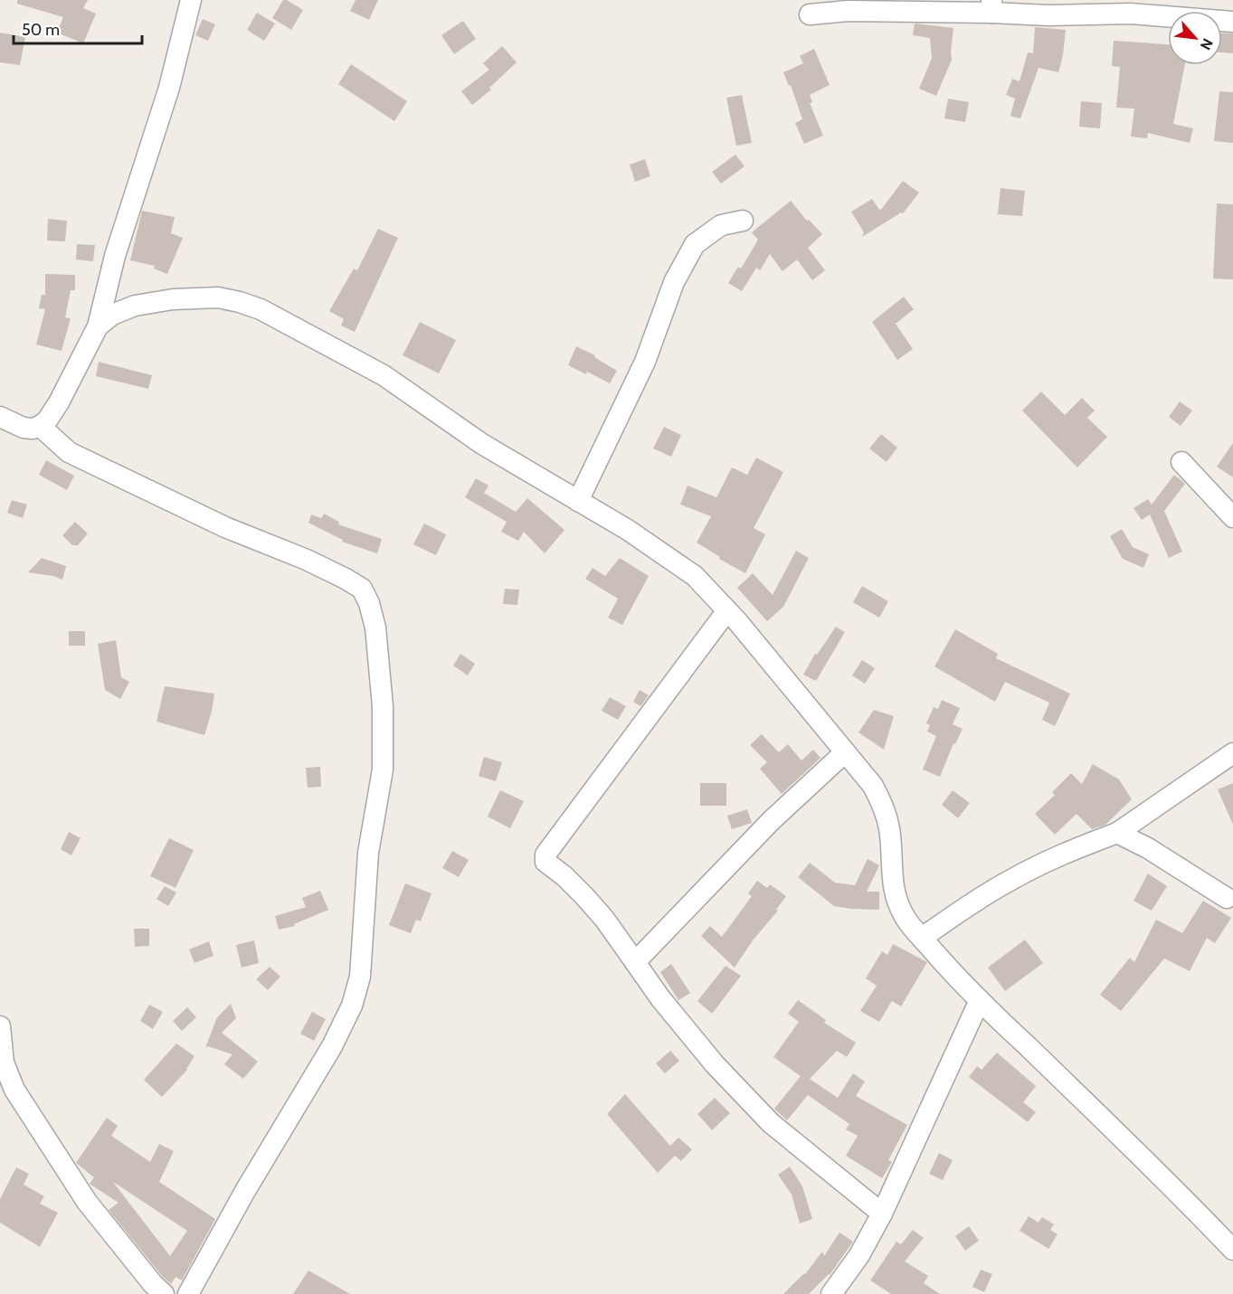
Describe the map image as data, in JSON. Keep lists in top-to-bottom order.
{
  "scale_bar": "50 m",
  "north": "bottom right"
}
